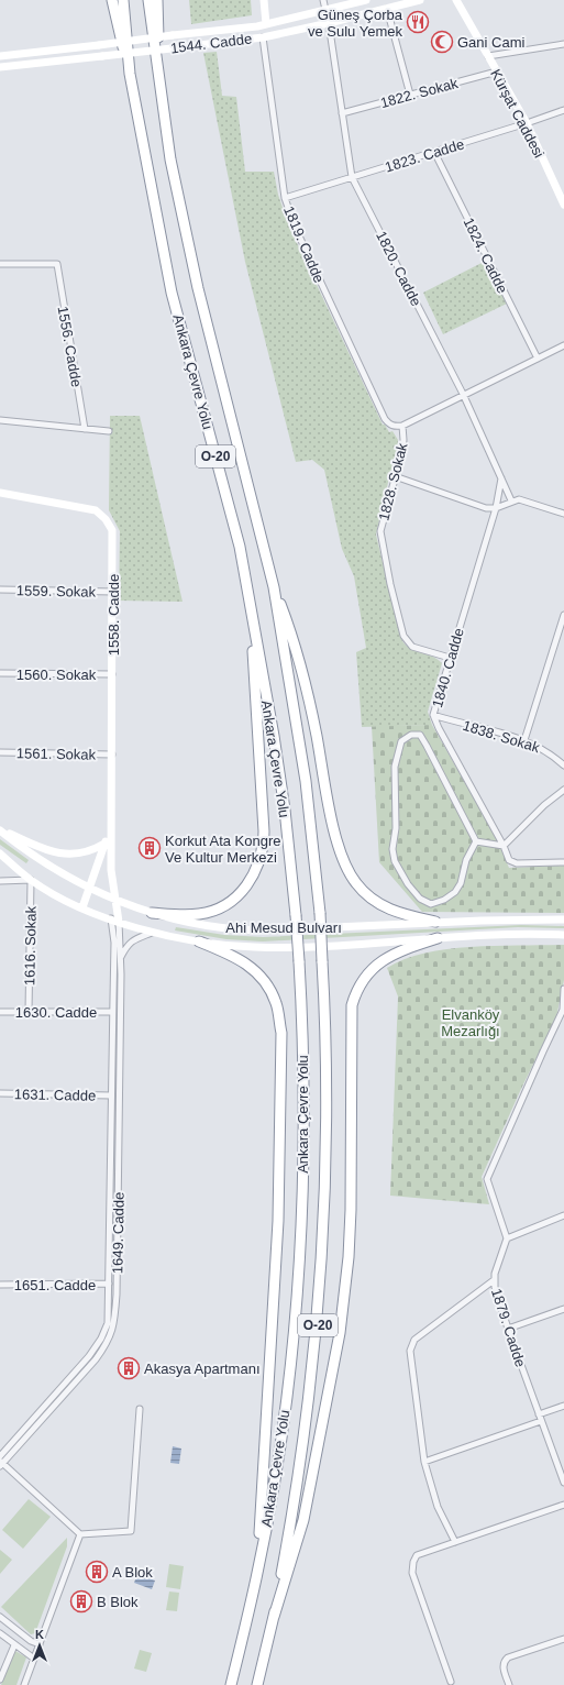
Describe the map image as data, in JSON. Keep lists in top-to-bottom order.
{
  "streets": {
    "highway": ["Ankara Çevre Yolu", "O-20"],
    "main road": [
      "1544. Cadde",
      "Kürşat Caddesi",
      "1558. Cadde",
      "Ahi Mesud Bulvarı"
    ],
    "street": [
      "1822. Sokak",
      "1823. Cadde",
      "1819. Cadde",
      "1824. Cadde",
      "1820. Cadde",
      "1556. Cadde",
      "1828. Sokak",
      "1559. Sokak",
      "1840. Cadde",
      "1560. Sokak",
      "1838. Sokak",
      "1561. Sokak",
      "1616. Sokak",
      "1630. Cadde",
      "1631. Cadde",
      "1649. Cadde",
      "1651. Cadde",
      "1879. Cadde"
    ]
  },
  "crossings": [
    ["1544. Cadde", "1819. Cadde"],
    ["1544. Cadde", "1820. Cadde"],
    ["1822. Sokak", "Kürşat Caddesi"],
    ["1822. Sokak", "1820. Cadde"],
    ["Kürşat Caddesi", "1823. Cadde"],
    ["1823. Cadde", "1819. Cadde"],
    ["1823. Cadde", "1824. Cadde"],
    ["1823. Cadde", "1820. Cadde"],
    ["1819. Cadde", "1828. Sokak"],
    ["1824. Cadde", "1828. Sokak"],
    ["1820. Cadde", "1828. Sokak"],
    ["1820. Cadde", "1840. Cadde"],
    ["1828. Sokak", "1840. Cadde"],
    ["1559. Sokak", "1558. Cadde"],
    ["1558. Cadde", "1560. Sokak"],
    ["1558. Cadde", "1561. Sokak"],
    ["1558. Cadde", "Ahi Mesud Bulvarı"],
    ["1558. Cadde", "1649. Cadde"],
    ["1840. Cadde", "1838. Sokak"],
    ["Ahi Mesud Bulvarı", "1616. Sokak"],
    ["Ahi Mesud Bulvarı", "1649. Cadde"],
    ["1616. Sokak", "1630. Cadde"],
    ["1630. Cadde", "1649. Cadde"],
    ["1631. Cadde", "1649. Cadde"],
    ["1649. Cadde", "1651. Cadde"]
  ],
  "parks": ["Elvanköy Mezarlığı"],
  "places": {
    "restaurant": ["Güneş Çorba ve Sulu Yemek"],
    "mosque": ["Gani Cami"],
    "building": [
      "Korkut Ata Kongre Ve Kultur Merkezi",
      "Akasya Apartmanı",
      "A Blok",
      "B Blok"
    ]
  },
  "north": "top"
}
